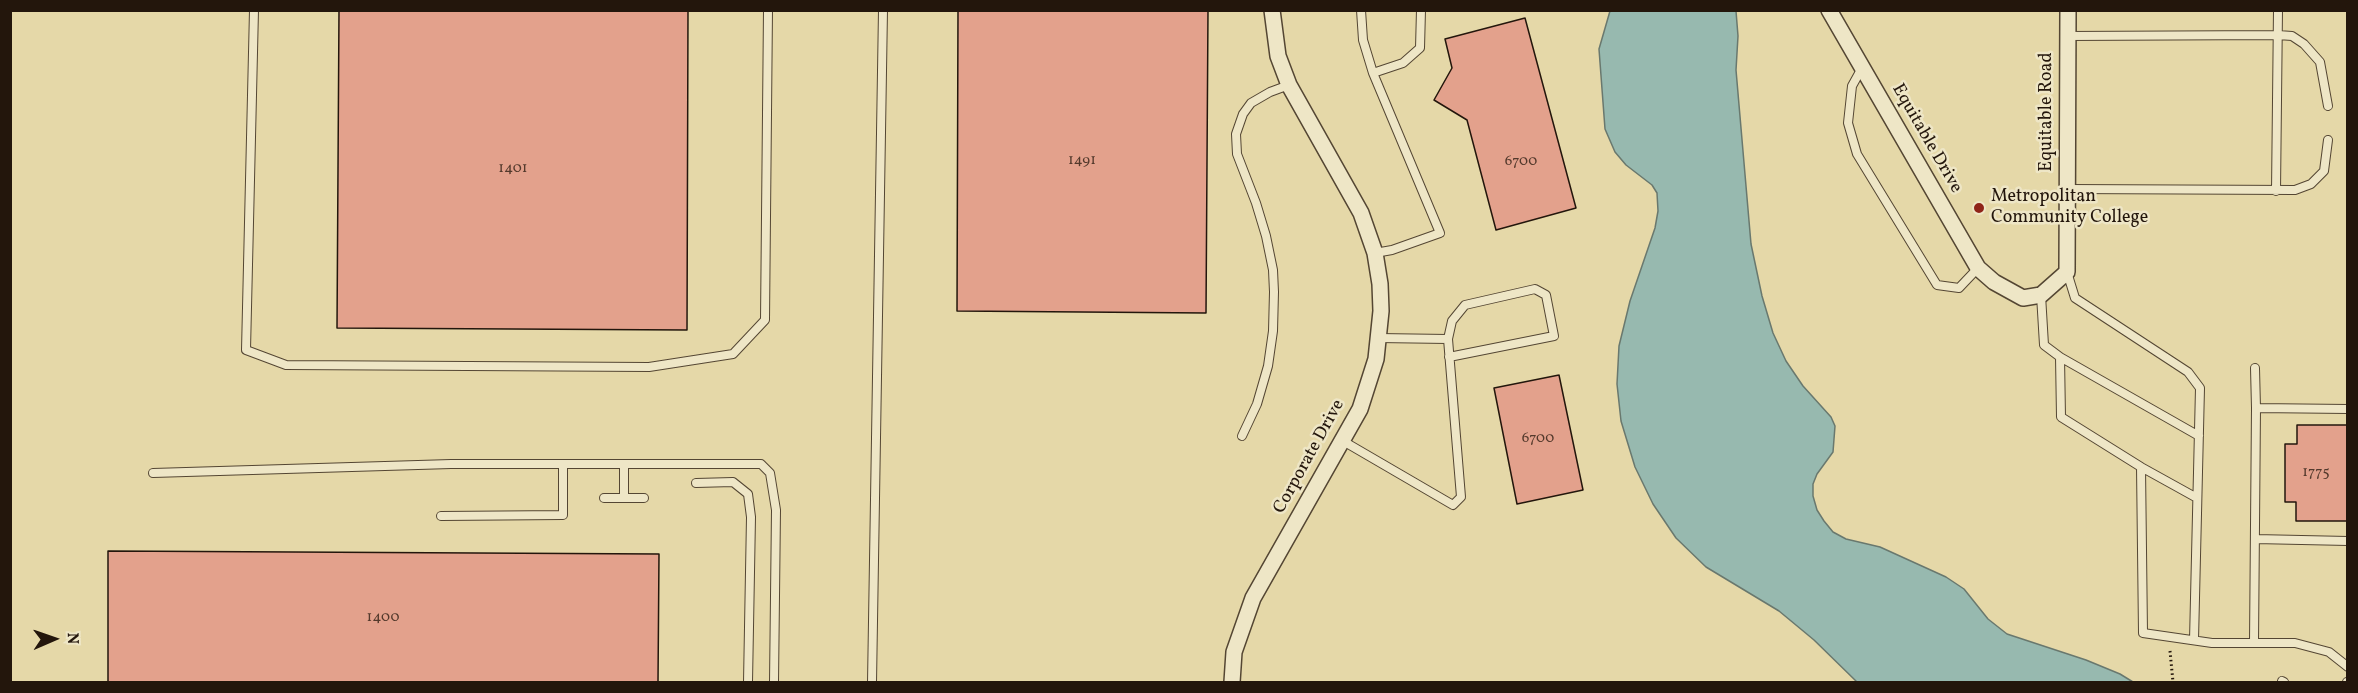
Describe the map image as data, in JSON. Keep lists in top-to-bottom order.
{
  "streets": {
    "street": ["Equitable Road", "Equitable Drive", "Corporate Drive"]
  },
  "places": ["Metropolitan Community College"],
  "house_numbers": [
    "1491",
    "6700",
    "1401",
    "6700",
    "1775",
    "1400"
  ],
  "north": "right"
}
